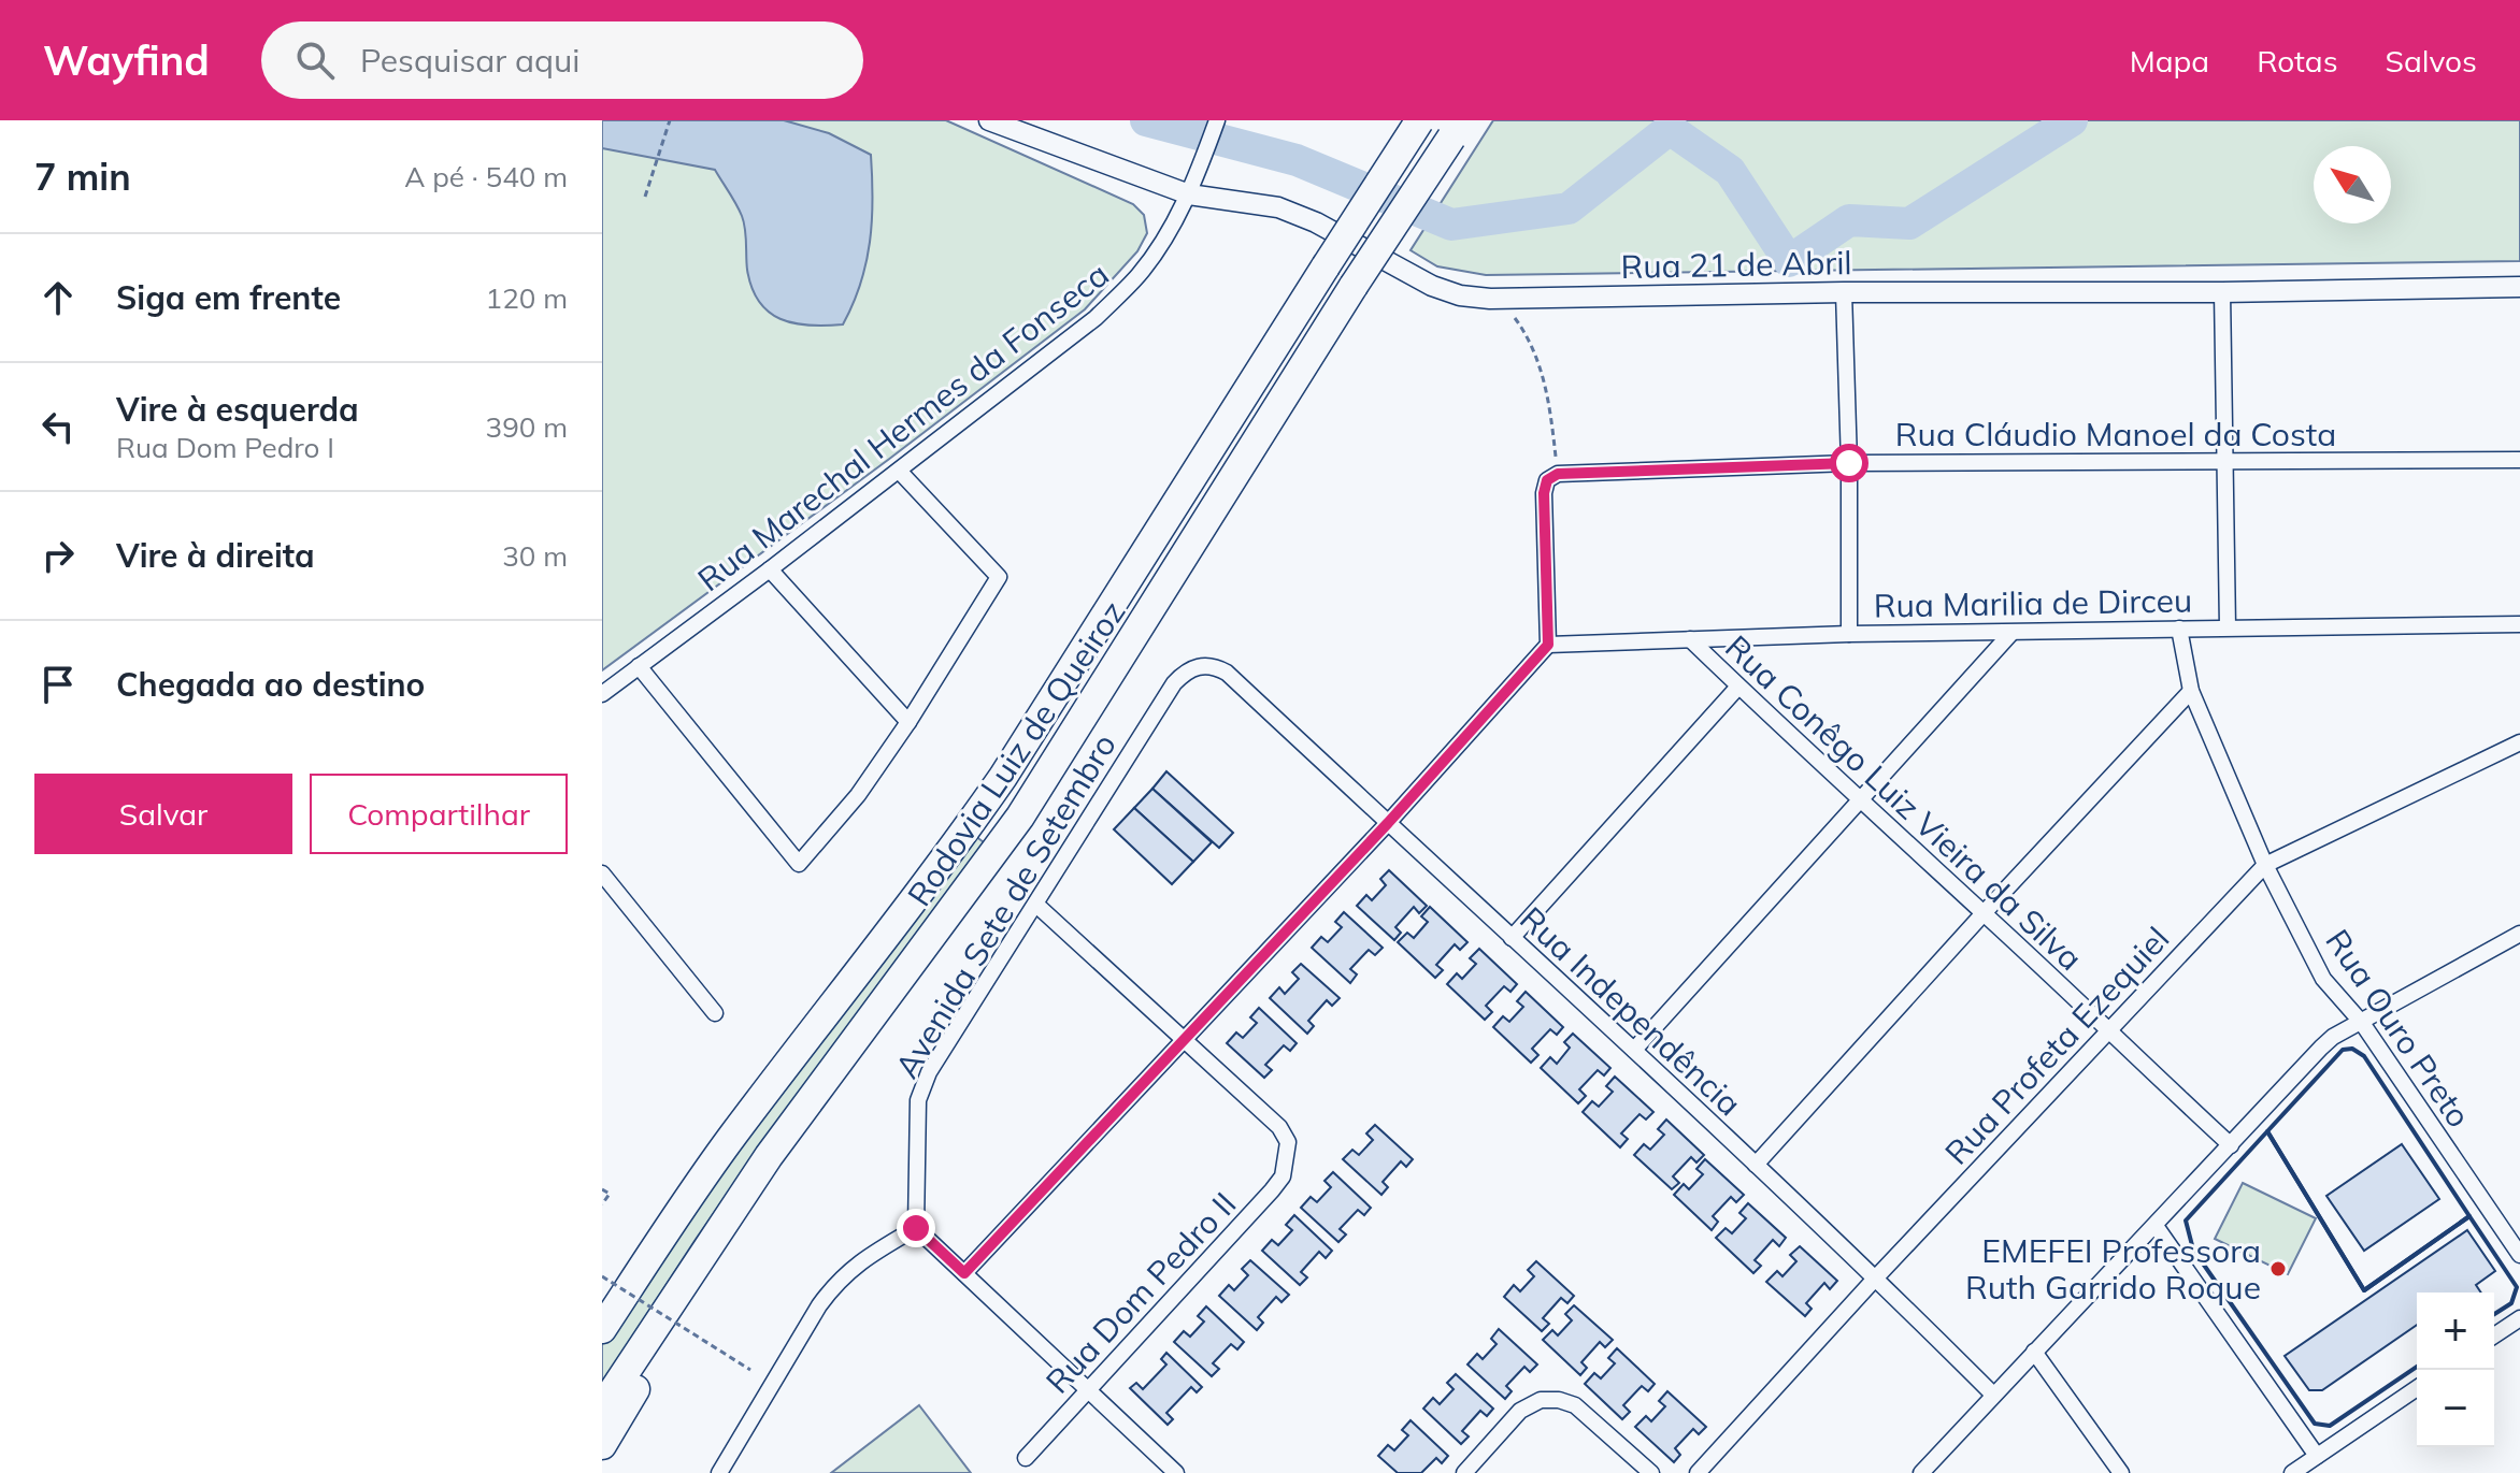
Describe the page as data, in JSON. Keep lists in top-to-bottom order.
{
  "streets": {
    "highway": ["Rodovia Luiz de Queiroz"],
    "street": [
      "Rua 21 de Abril",
      "Rua Marechal Hermes da Fonseca",
      "Rua Cláudio Manoel da Costa",
      "Rua Marilia de Dirceu",
      "Rua Conêgo Luiz Vieira da Silva",
      "Avenida Sete de Setembro",
      "Rua Independência",
      "Rua Ouro Preto",
      "Rua Profeta Ezequiel",
      "Rua Dom Pedro II"
    ]
  },
  "crossings": [
    ["Rua 21 de Abril", "Rua Marechal Hermes da Fonseca"],
    ["Rua Marilia de Dirceu", "Rua Conêgo Luiz Vieira da Silva"],
    ["Rua Marilia de Dirceu", "Rua Ouro Preto"],
    ["Rua Conêgo Luiz Vieira da Silva", "Rua Profeta Ezequiel"],
    ["Avenida Sete de Setembro", "Rua Independência"],
    ["Rua Independência", "Rua Profeta Ezequiel"],
    ["Rua Ouro Preto", "Rua Profeta Ezequiel"]
  ],
  "places": ["EMEFEI Professora Ruth Garrido Roque"],
  "north": "top left",
  "page": {
    "header": "Wayfind",
    "search": "Pesquisar aqui",
    "nav": ["Mapa", "Rotas", "Salvos"],
    "heading": ["7 min", "A pé · 540 m"],
    "list": [
      ["Siga em frente", "120 m"],
      ["Vire à esquerda", "Rua Dom Pedro I", "390 m"],
      ["Vire à direita", "30 m"],
      "Chegada ao destino"
    ],
    "buttons": ["Salvar", "Compartilhar"],
    "map_buttons": ["+", "−"]
  }
}
